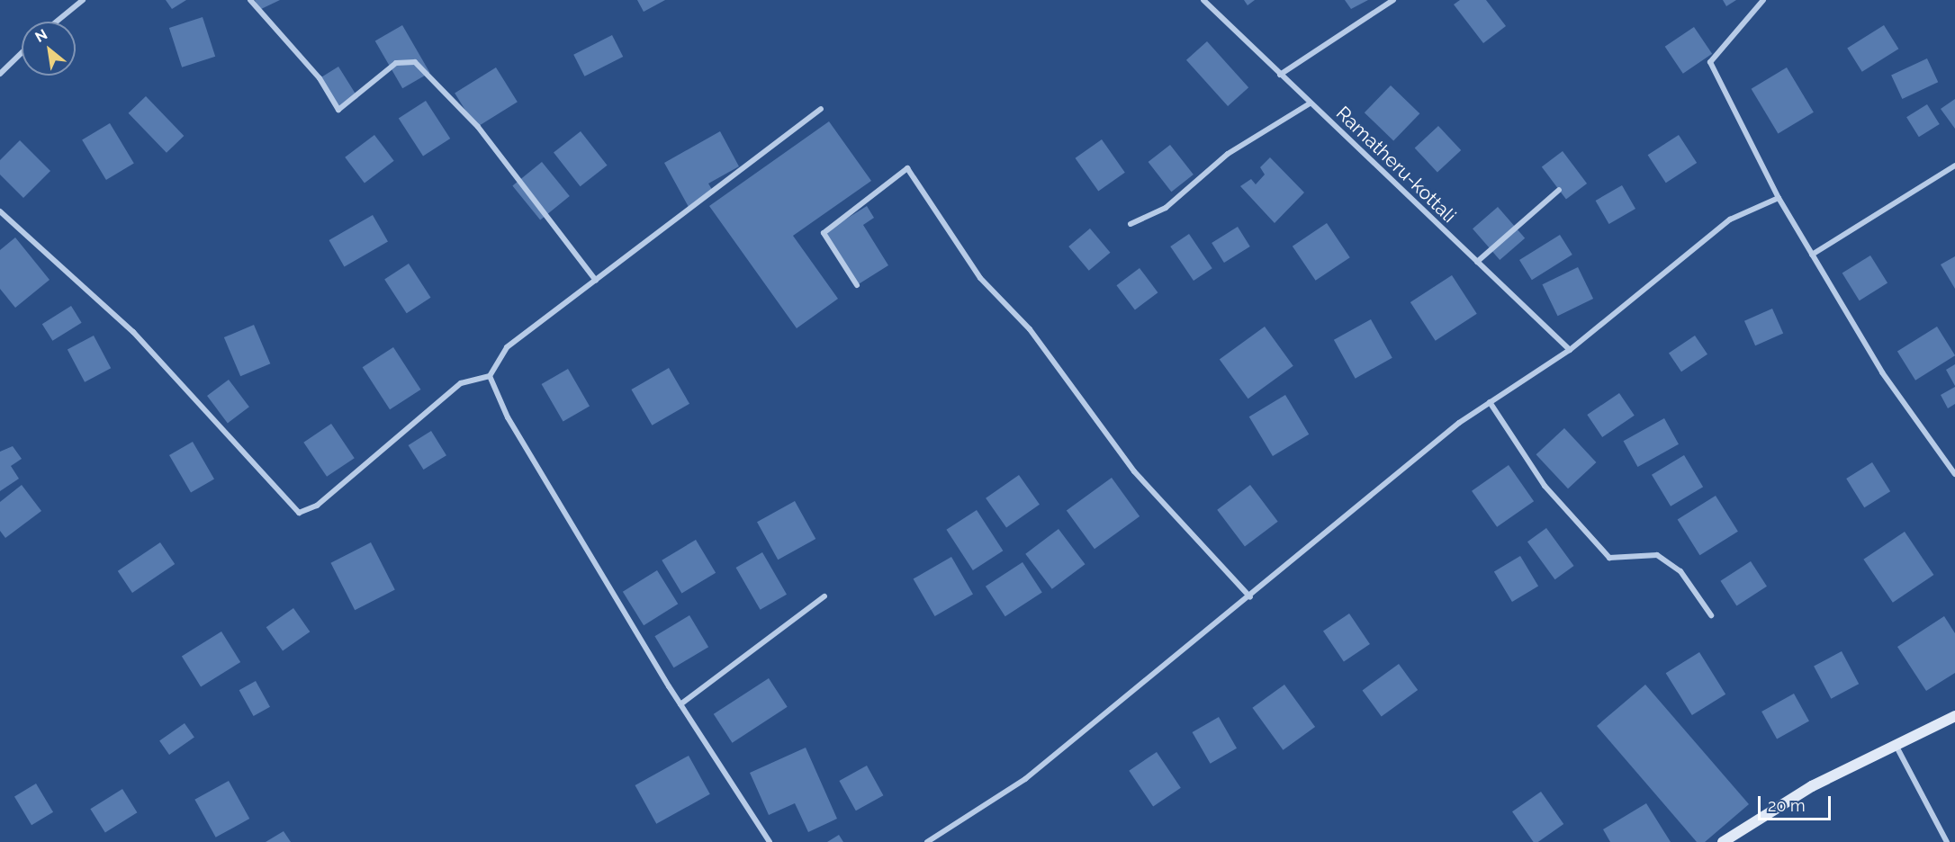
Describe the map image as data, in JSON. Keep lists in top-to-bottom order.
{
  "streets": {
    "street": ["Ramatheru-kottali"]
  },
  "scale_bar": "20 m",
  "north": "top left"
}
